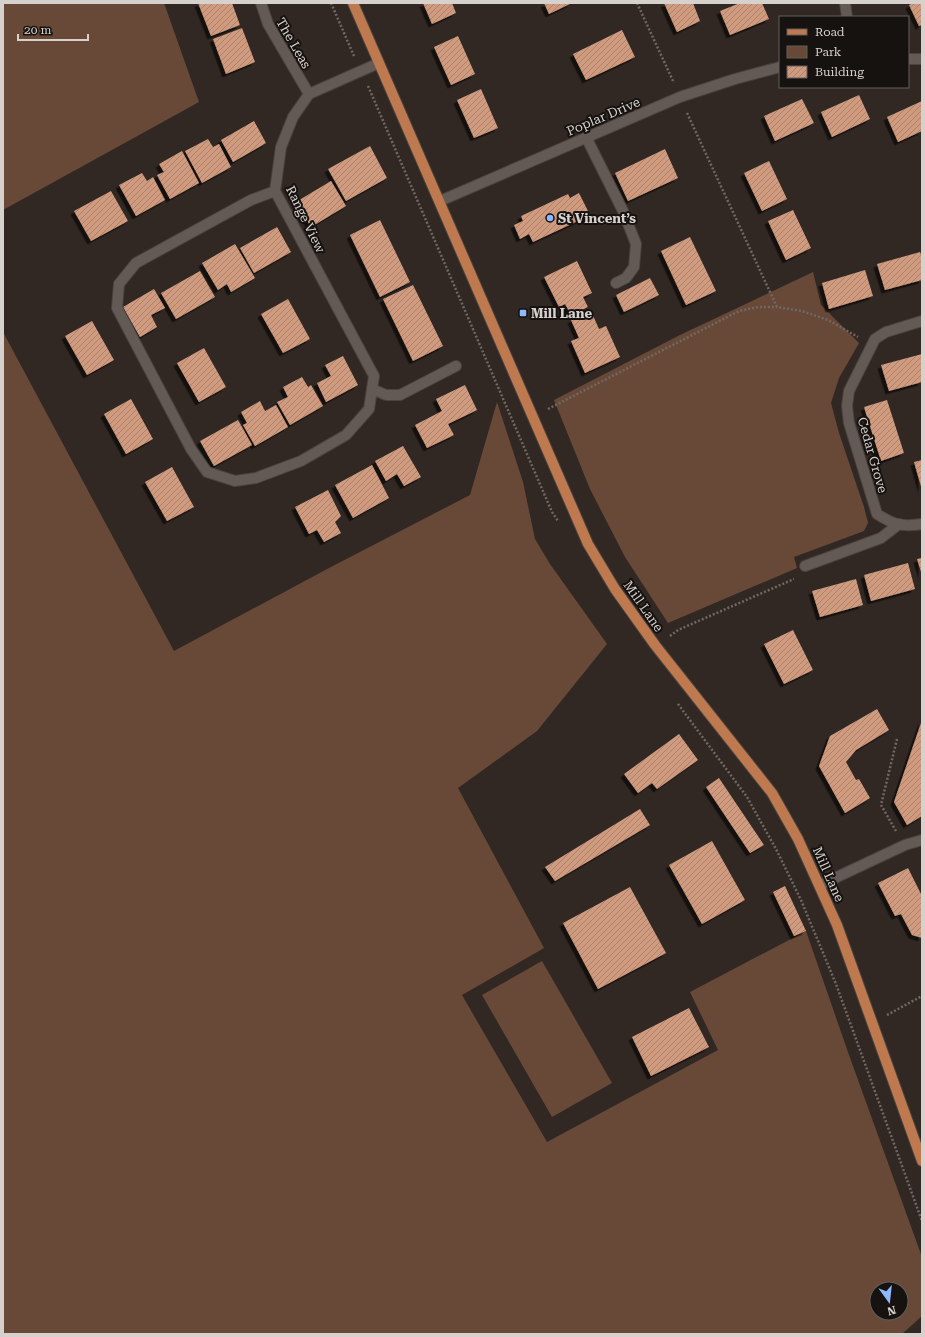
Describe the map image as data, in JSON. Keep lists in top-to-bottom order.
{
  "streets": {
    "main road": ["Mill Lane"],
    "street": [
      "The Leas",
      "Poplar Drive",
      "Range View",
      "Cedar Grove"
    ]
  },
  "crossings": [
    ["The Leas", "Range View"],
    ["Poplar Drive", "Mill Lane"]
  ],
  "places": {
    "other": ["St Vincent’s"],
    "transit": ["Mill Lane"]
  },
  "legend": ["Road", "Park", "Building"],
  "scale_bar": "20 m",
  "north": "bottom"
}
